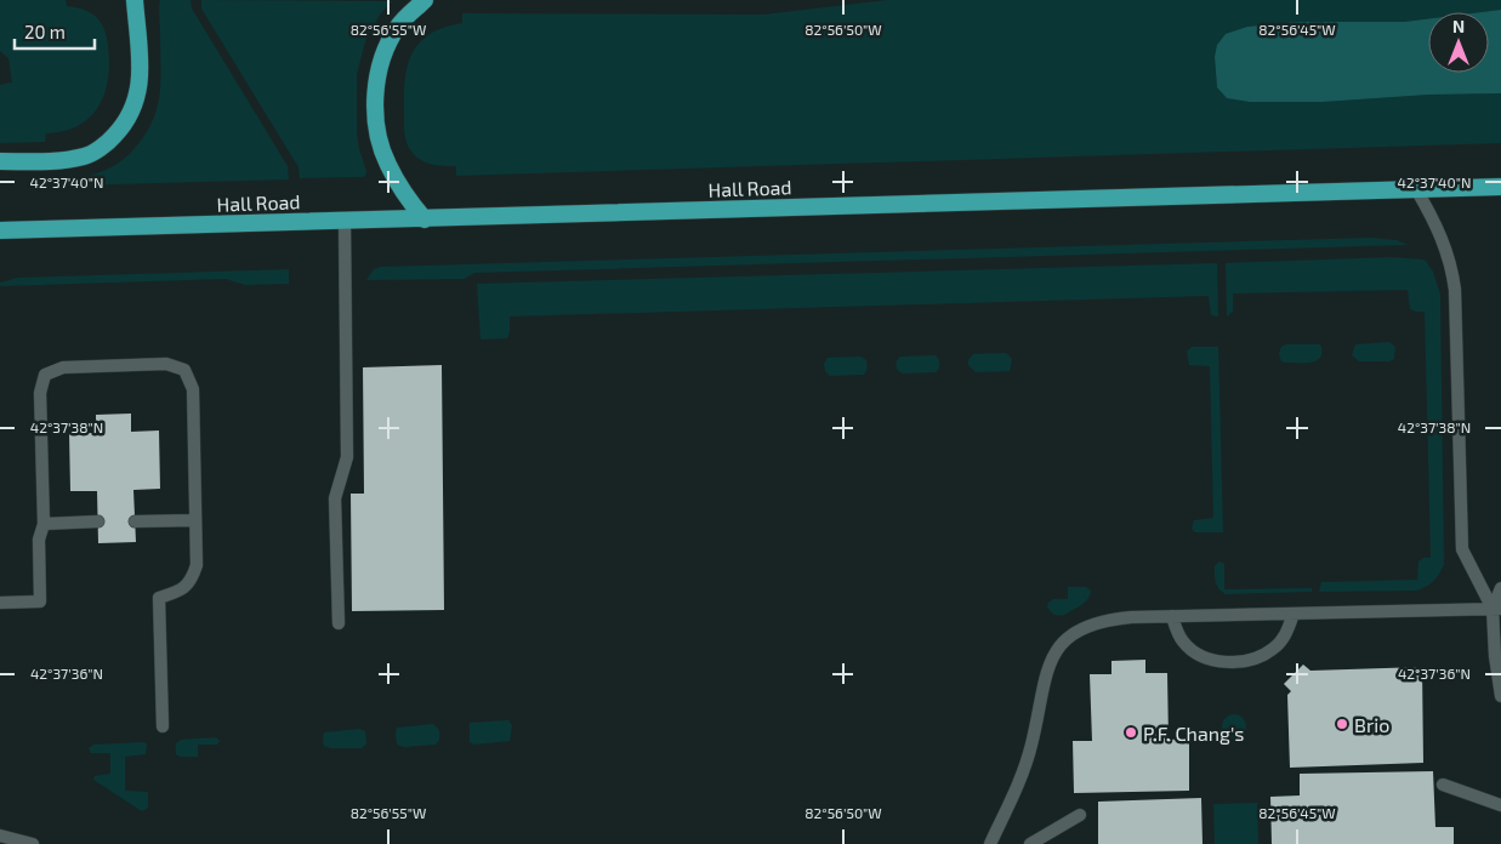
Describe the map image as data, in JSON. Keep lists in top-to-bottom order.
{
  "streets": {
    "highway": ["Hall Road"]
  },
  "places": ["Brio", "P.F. Chang's"],
  "scale_bar": "20 m",
  "north": "top",
  "coordinates": [
    "82°56'55\"W",
    "82°56'50\"W",
    "82°56'45\"W",
    "42°37'40\"N",
    "42°37'38\"N",
    "42°37'36\"N"
  ]
}
